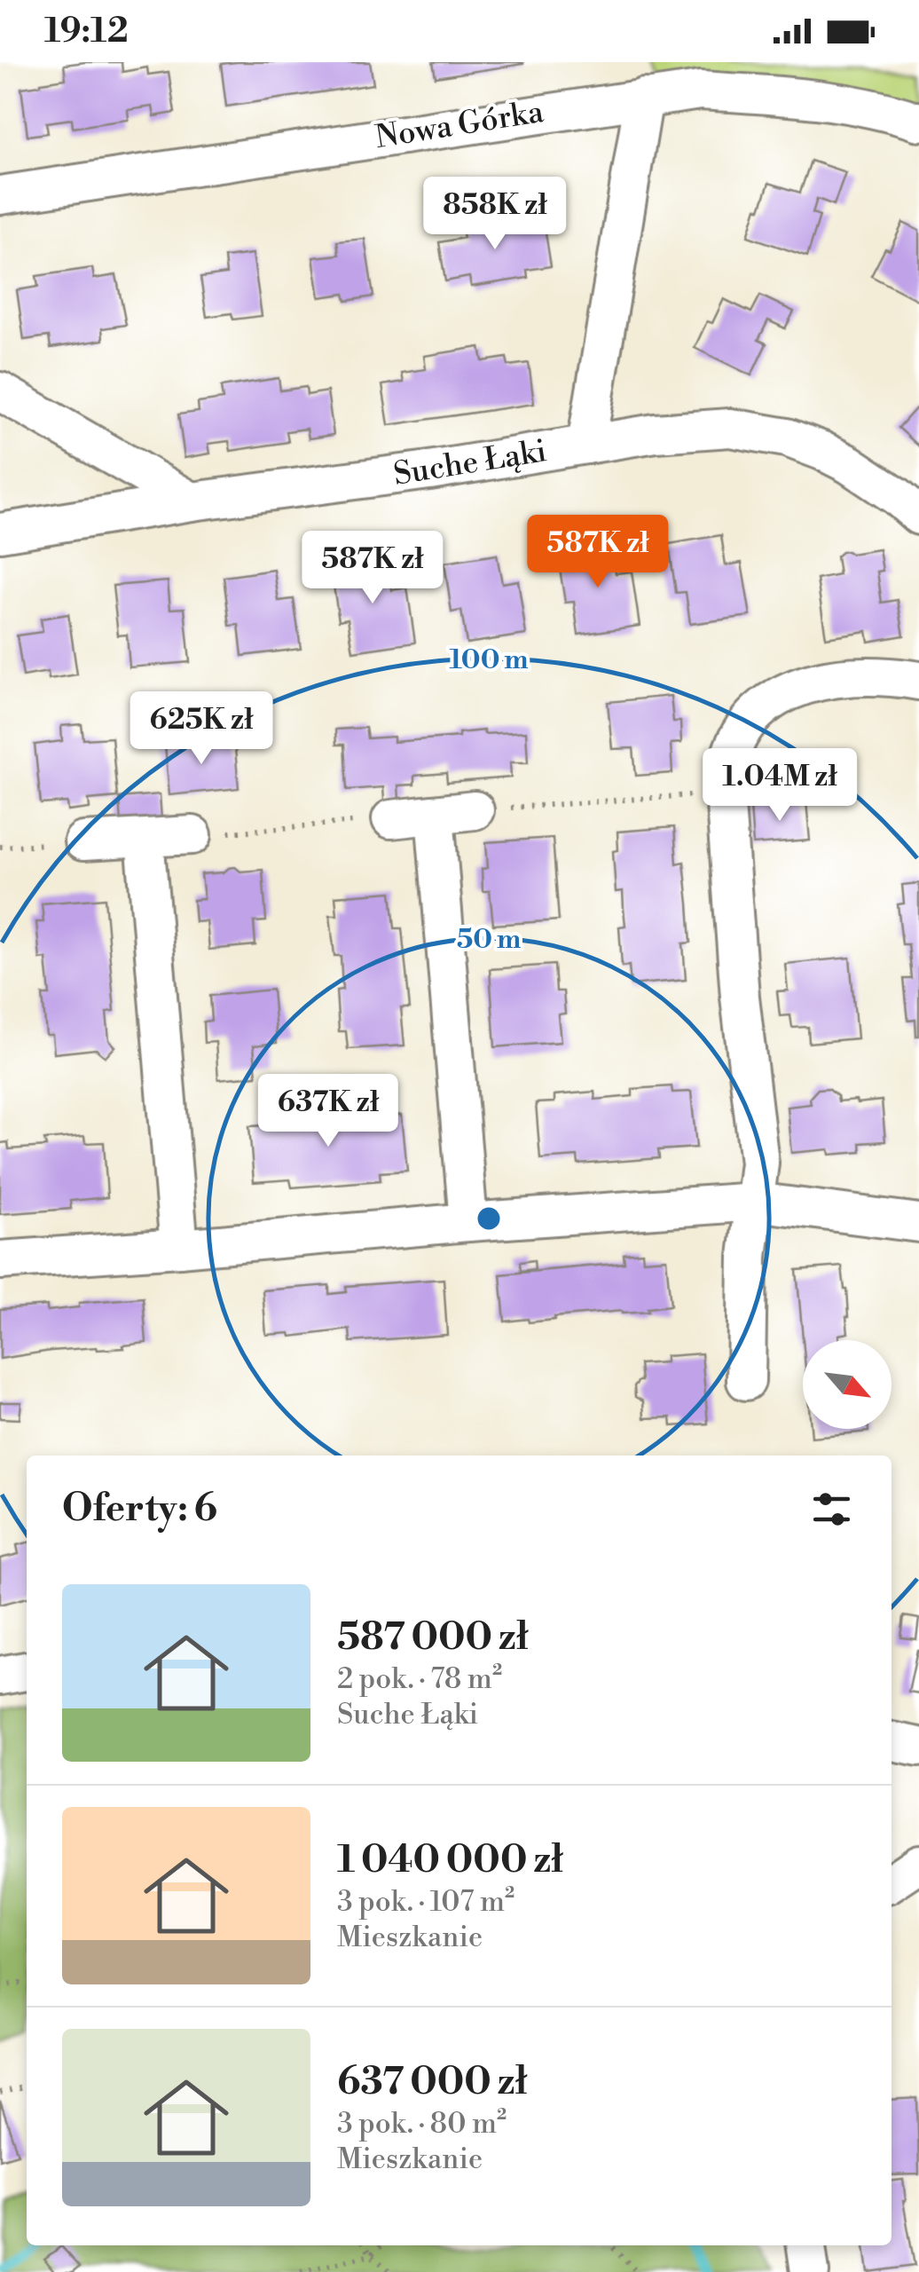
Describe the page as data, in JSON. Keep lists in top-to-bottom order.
{
  "streets": {
    "street": ["Nowa Górka", "Suche Łąki"]
  },
  "north": "bottom right",
  "page": {
    "status": "19:12",
    "price": [
      "858K zł",
      "587K zł",
      "587K zł",
      "625K zł",
      "1.04M zł",
      "637K zł"
    ],
    "heading": "Oferty: 6",
    "list": [
      {
        "name": "587 000 zł",
        "note": "2 pok. · 78 m² · Suche Łąki"
      },
      {
        "name": "1 040 000 zł",
        "note": "3 pok. · 107 m² · Mieszkanie"
      },
      {
        "name": "637 000 zł",
        "note": "3 pok. · 80 m² · Mieszkanie"
      }
    ]
  },
  "rings": ["100 m", "50 m"]
}
